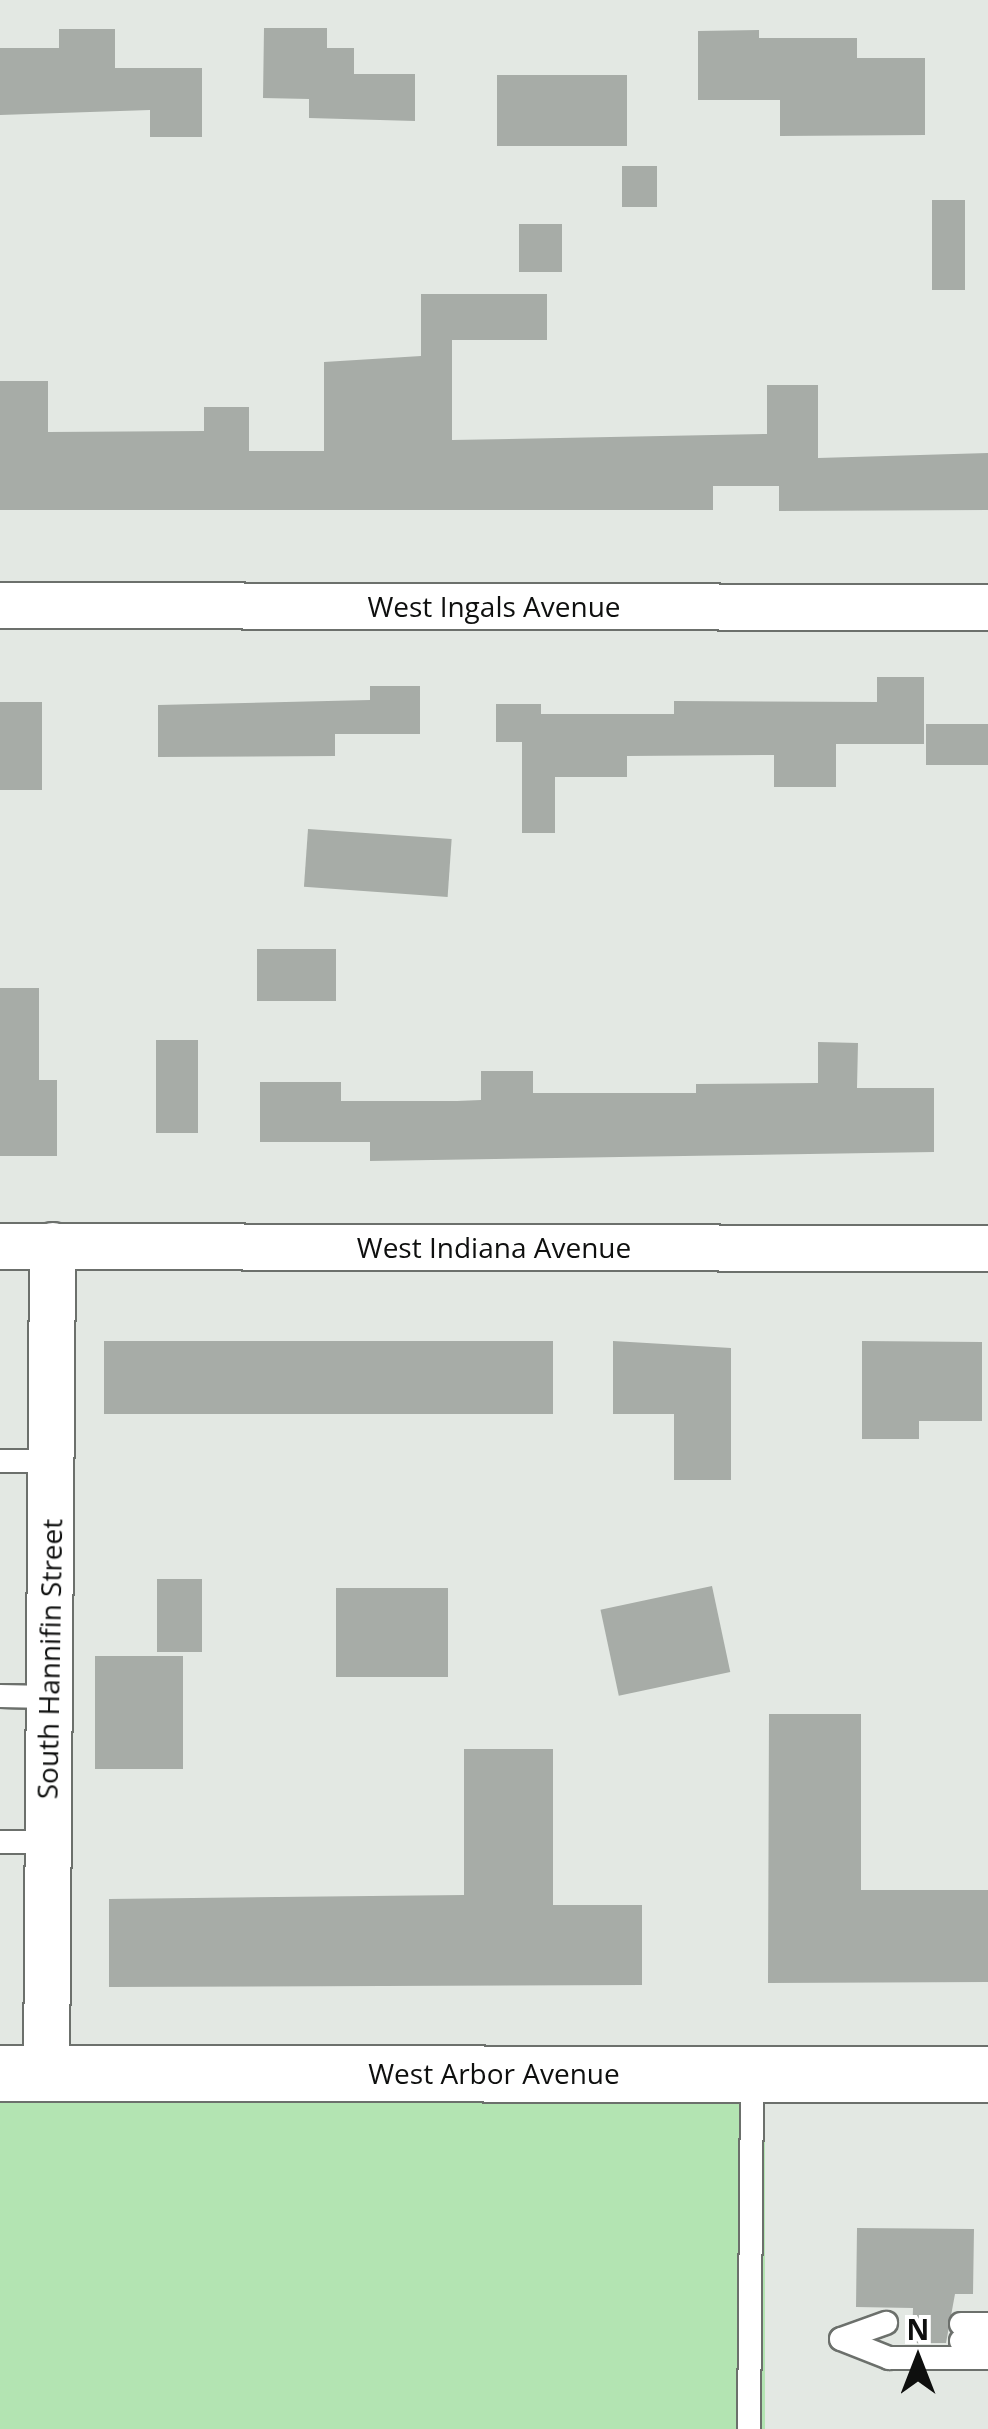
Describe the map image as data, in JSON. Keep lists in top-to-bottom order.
{
  "streets": {
    "main road": ["West Arbor Avenue"],
    "street": ["West Ingals Avenue", "West Indiana Avenue", "South Hannifin Street"]
  },
  "crossings": [
    ["West Indiana Avenue", "South Hannifin Street"],
    ["South Hannifin Street", "West Arbor Avenue"]
  ],
  "north": "top"
}
